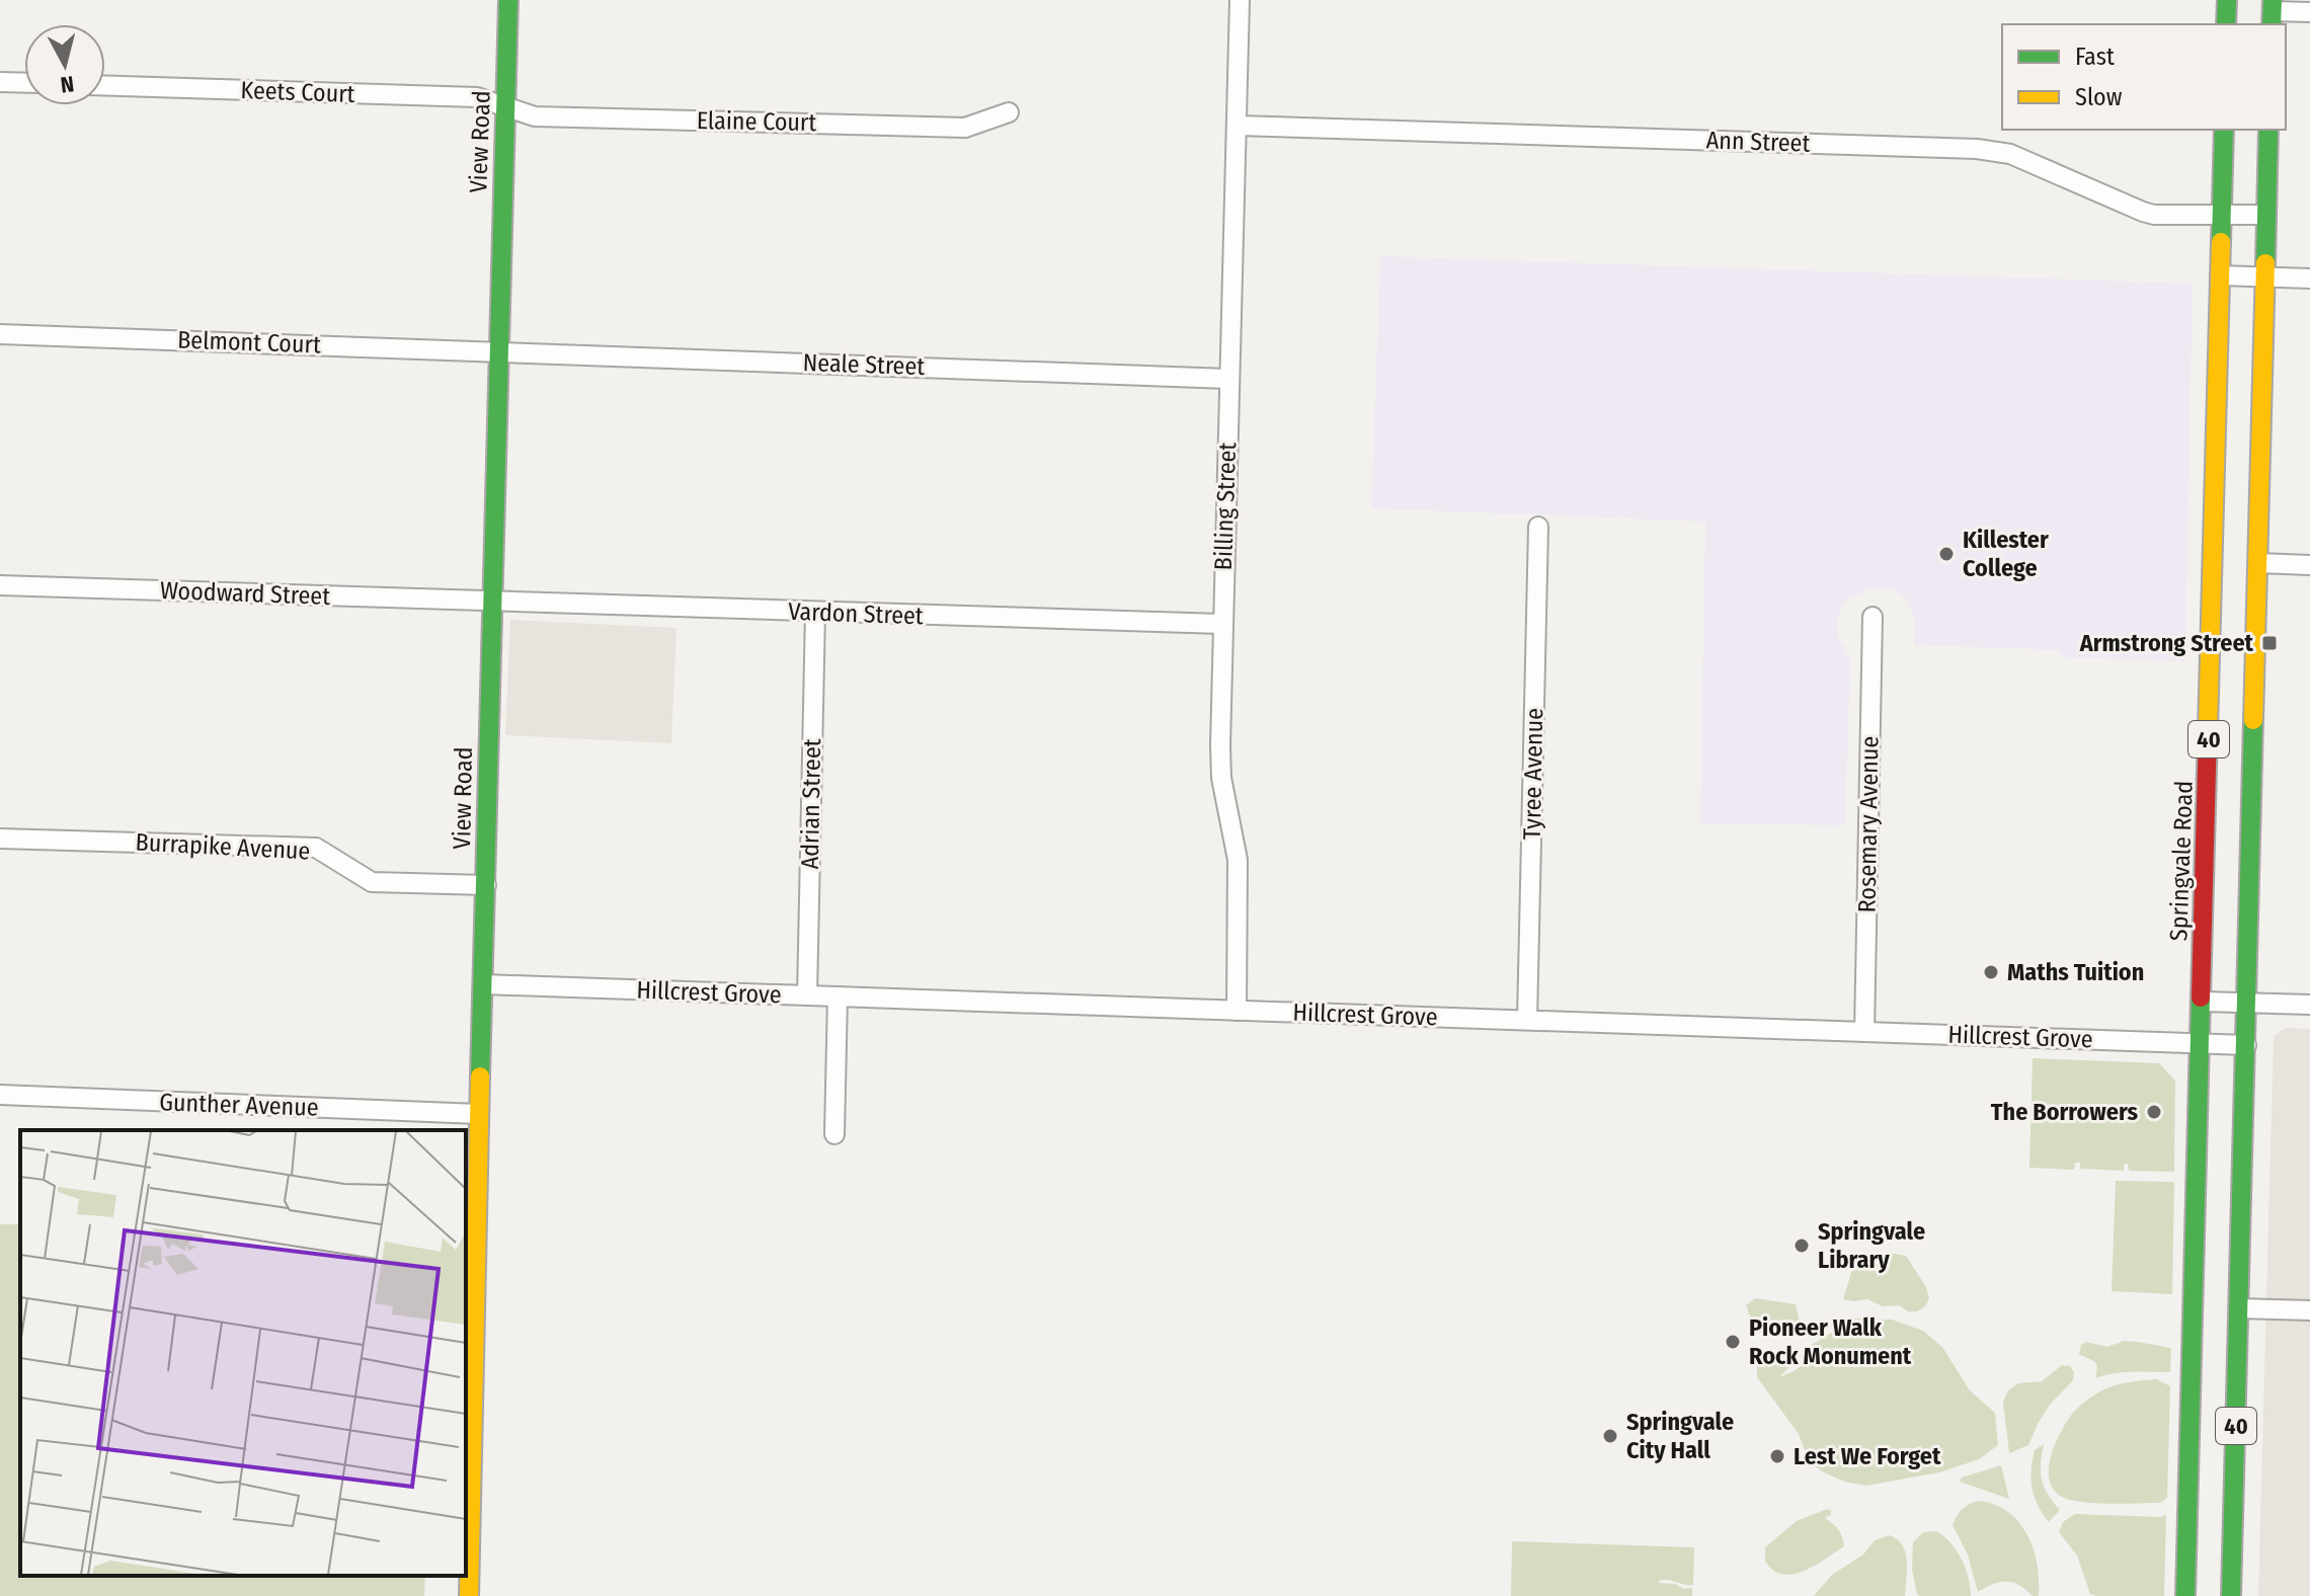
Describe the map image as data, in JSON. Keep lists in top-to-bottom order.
{
  "streets": {
    "main road": ["View Road", "40", "Springvale Road"],
    "street": [
      "Keets Court",
      "Elaine Court",
      "Ann Street",
      "Belmont Court",
      "Neale Street",
      "Billing Street",
      "Woodward Street",
      "Vardon Street",
      "Tyree Avenue",
      "Adrian Street",
      "Rosemary Avenue",
      "Burrapike Avenue",
      "Hillcrest Grove",
      "Gunther Avenue"
    ]
  },
  "crossings": [
    ["Keets Court", "Elaine Court"],
    ["Keets Court", "View Road"],
    ["Elaine Court", "View Road"],
    ["View Road", "Belmont Court"],
    ["View Road", "Neale Street"],
    ["View Road", "Woodward Street"],
    ["View Road", "Vardon Street"],
    ["View Road", "Burrapike Avenue"],
    ["View Road", "Hillcrest Grove"],
    ["View Road", "Gunther Avenue"],
    ["Ann Street", "Billing Street"],
    ["Ann Street", "Springvale Road"],
    ["Belmont Court", "Neale Street"],
    ["Neale Street", "Billing Street"],
    ["Billing Street", "Vardon Street"],
    ["Billing Street", "Hillcrest Grove"],
    ["Woodward Street", "Vardon Street"],
    ["Vardon Street", "Adrian Street"],
    ["Tyree Avenue", "Hillcrest Grove"],
    ["Adrian Street", "Hillcrest Grove"],
    ["Rosemary Avenue", "Hillcrest Grove"],
    ["Springvale Road", "Hillcrest Grove"]
  ],
  "places": {
    "other": [
      "Killester College",
      "Maths Tuition",
      "The Borrowers",
      "Springvale Library",
      "Pioneer Walk Rock Monument",
      "Springvale City Hall",
      "Lest We Forget"
    ],
    "transit": ["Armstrong Street"]
  },
  "legend": ["Fast", "Slow"],
  "north": "bottom"
}
